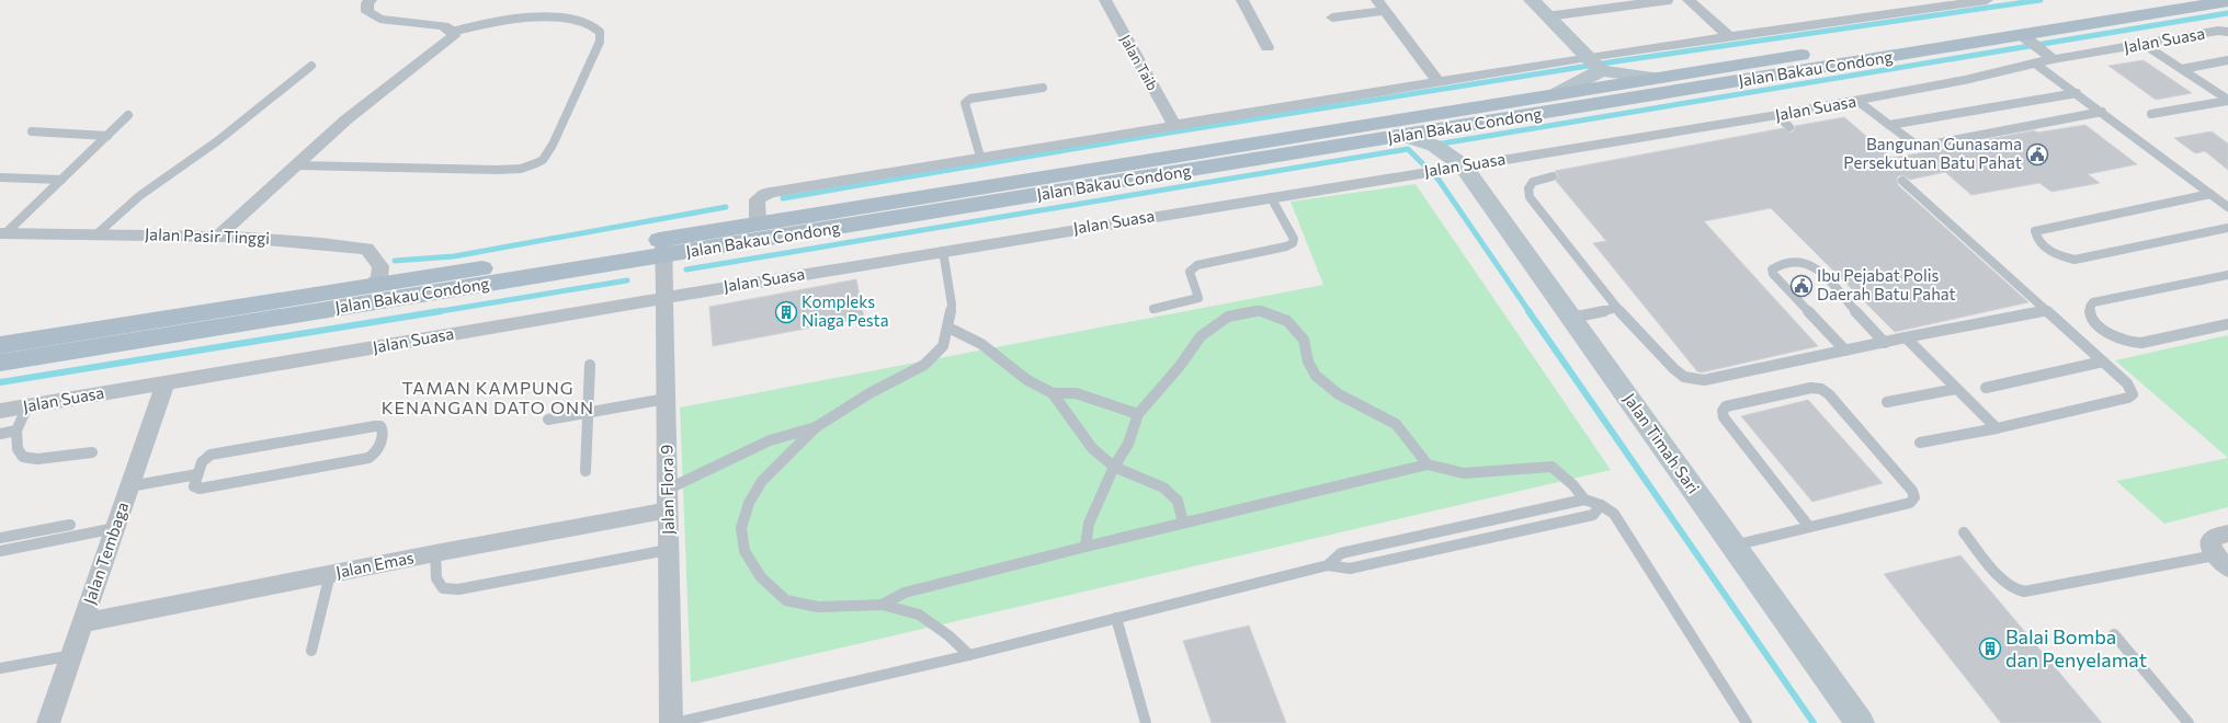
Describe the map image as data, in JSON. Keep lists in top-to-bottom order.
{
  "streets": {
    "main road": ["Jalan Bakau Condong"],
    "street": [
      "Jalan Suasa",
      "Jalan Taib",
      "Jalan Pasir Tinggi",
      "Jalan Timah Sari",
      "Jalan Flora 9",
      "Jalan Tembaga",
      "Jalan Emas"
    ]
  },
  "crossings": [
    ["Jalan Suasa", "Jalan Timah Sari"],
    ["Jalan Suasa", "Jalan Flora 9"],
    ["Jalan Suasa", "Jalan Tembaga"],
    ["Jalan Bakau Condong", "Jalan Pasir Tinggi"],
    ["Jalan Bakau Condong", "Jalan Flora 9"],
    ["Jalan Flora 9", "Jalan Emas"],
    ["Jalan Tembaga", "Jalan Emas"]
  ],
  "districts": ["TAMAN KAMPUNG KENANGAN DATO ONN"],
  "places": {
    "public building": ["Bangunan Gunasama Persekutuan Batu Pahat", "Ibu Pejabat Polis Daerah Batu Pahat"],
    "building": ["Kompleks Niaga Pesta", "Balai Bomba dan Penyelamat"]
  }
}
